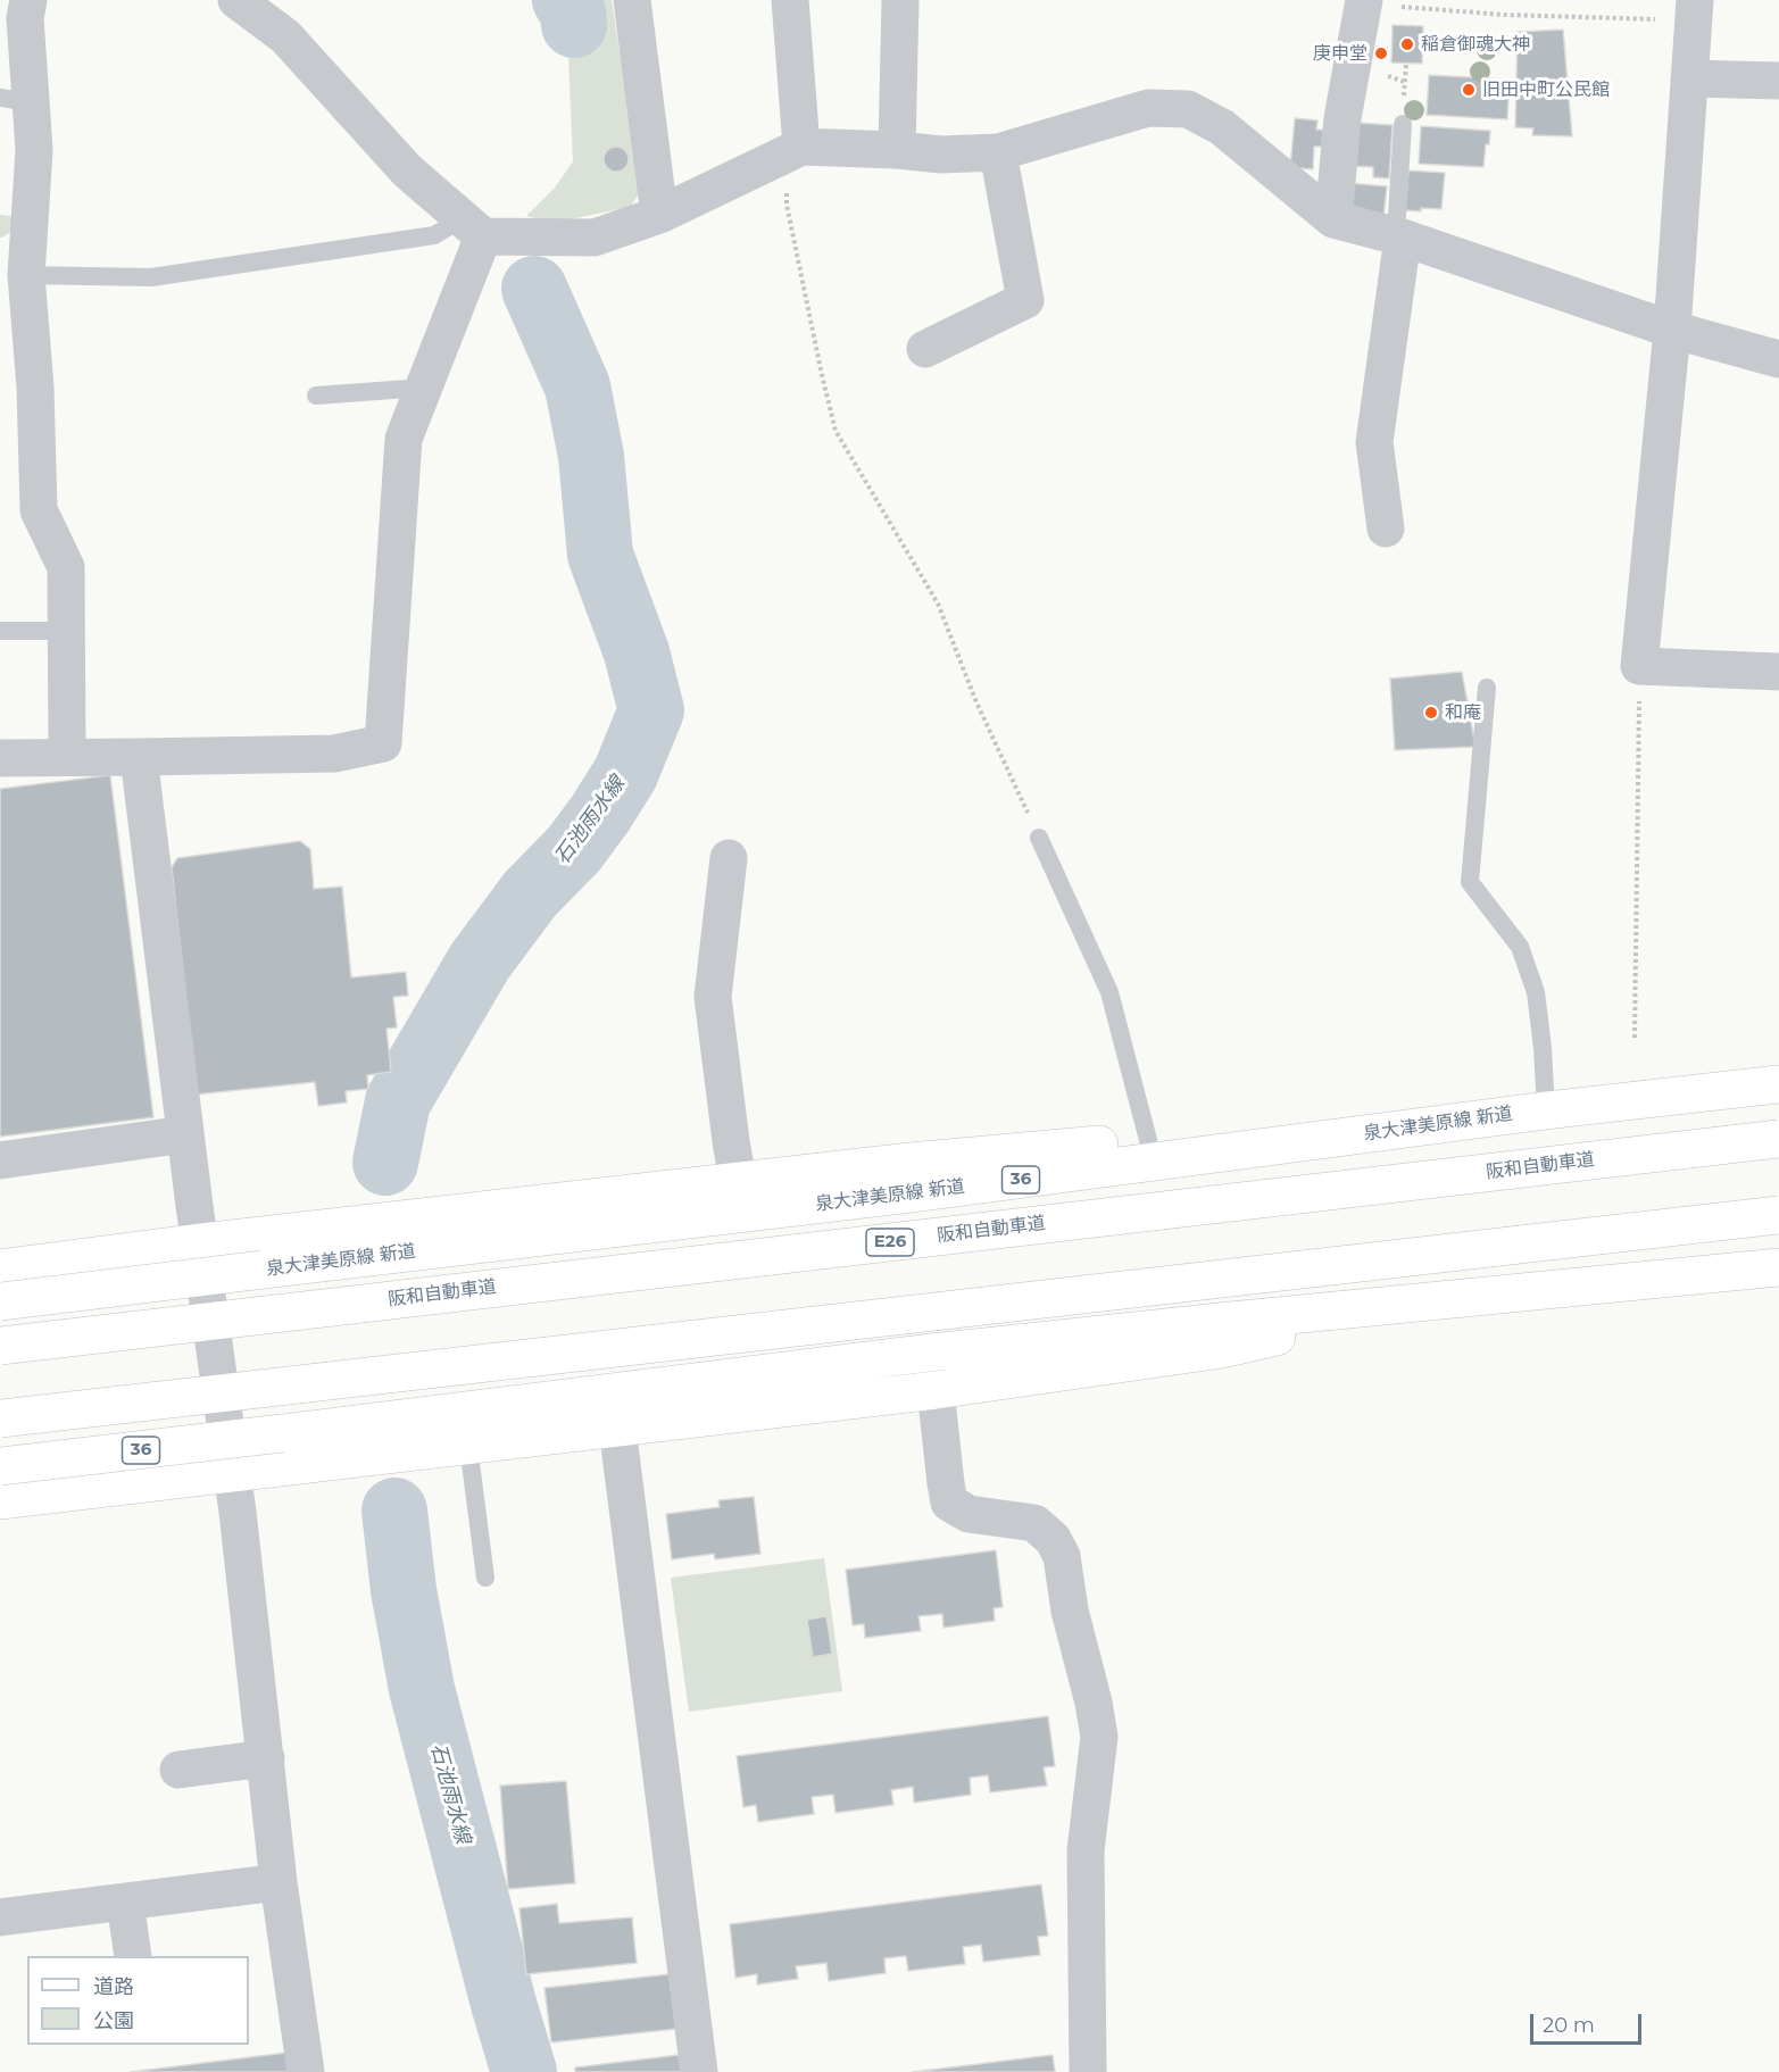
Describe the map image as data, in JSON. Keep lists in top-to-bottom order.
{
  "streets": {
    "main road": [
      "泉大津美原線 新道",
      "阪和自動車道",
      "36",
      "E26"
    ]
  },
  "crossings": [
    ["泉大津美原線 新道", "36"]
  ],
  "water": ["石池雨水線"],
  "places": [
    "稲倉御魂大神",
    "庚申堂",
    "旧田中町公民館",
    "和庵"
  ],
  "legend": ["道路", "公園"],
  "scale_bar": "20 m"
}
